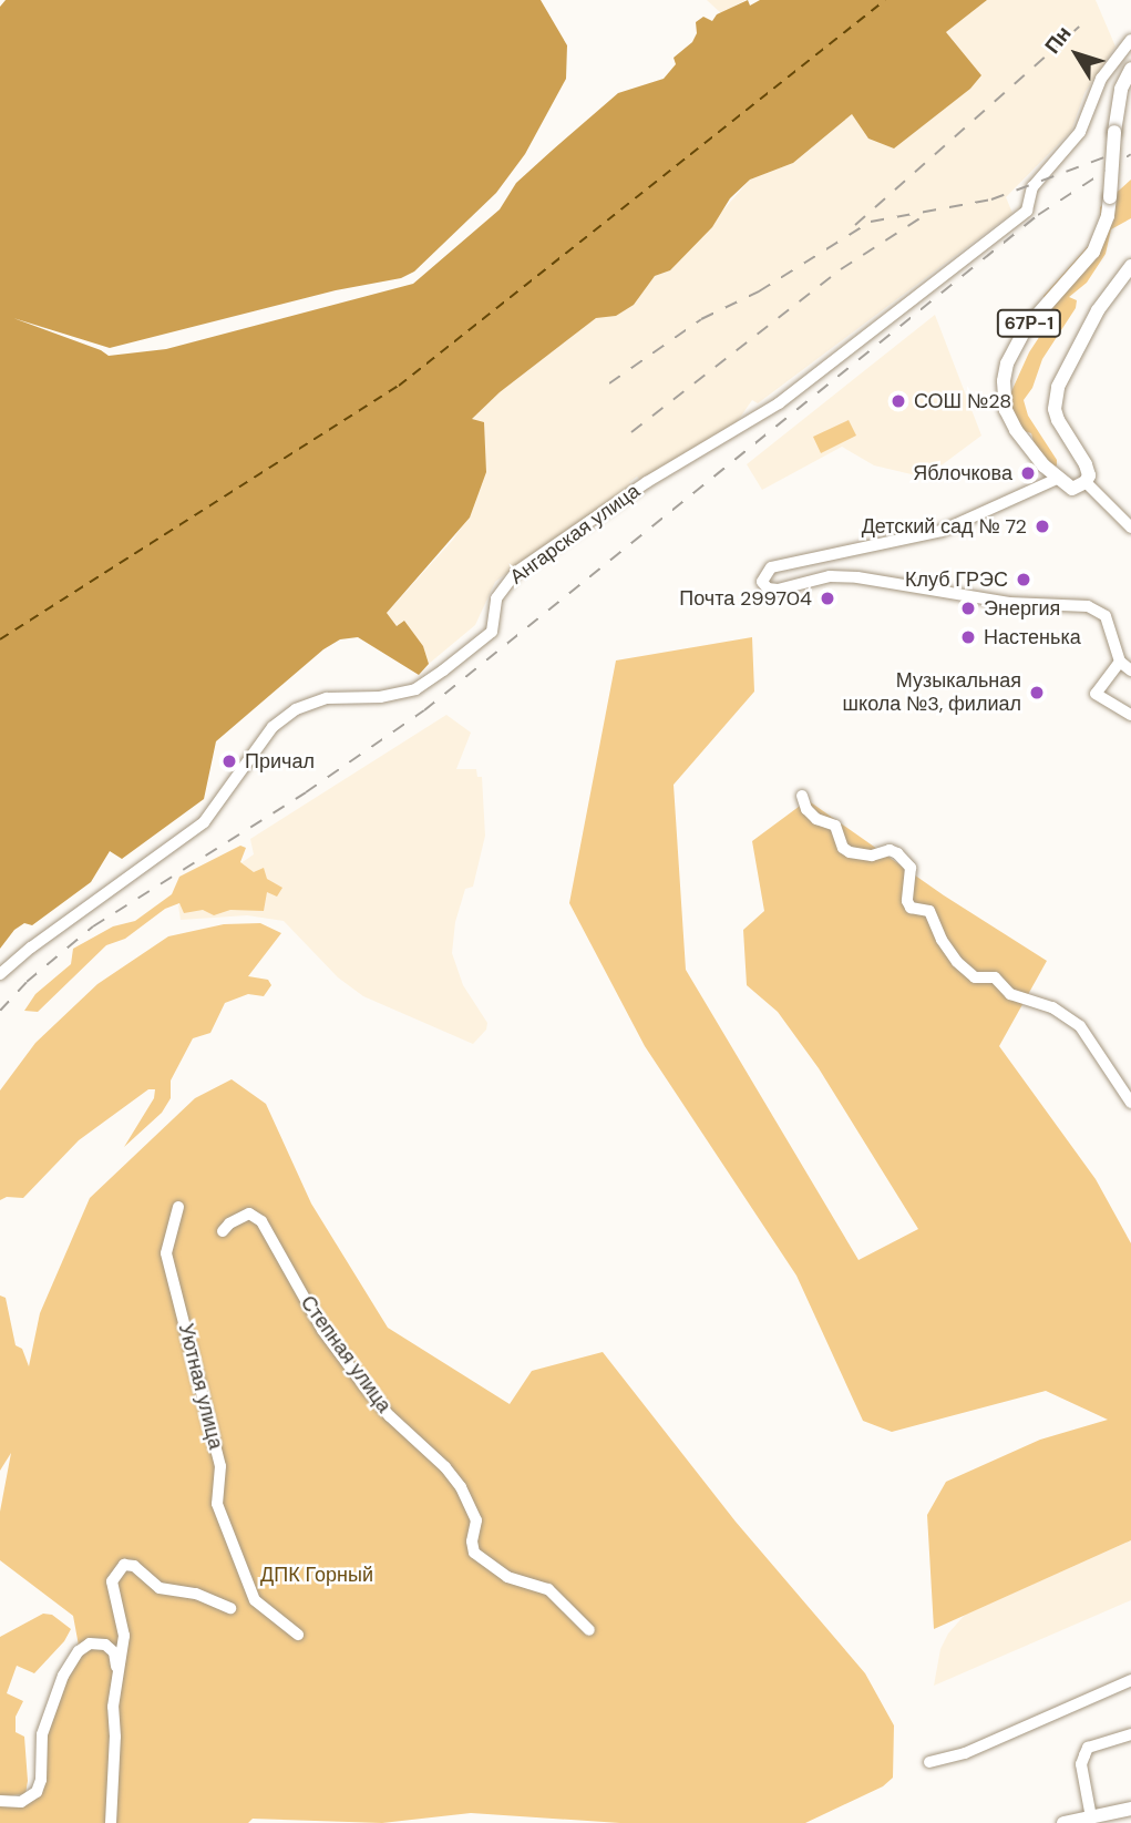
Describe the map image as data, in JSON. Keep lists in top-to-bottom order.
{
  "streets": {
    "main road": ["67Р-1"],
    "street": ["Ангарская улица", "Степная улица", "Уютная улица"]
  },
  "parks": ["ДПК Горный"],
  "places": [
    "СОШ №28",
    "Яблочкова",
    "Детский сад № 72",
    "Клуб ГРЭС",
    "Почта 299704",
    "Энергия",
    "Настенька",
    "Музыкальная школа №3, филиал",
    "Причал"
  ],
  "north": "top left"
}
